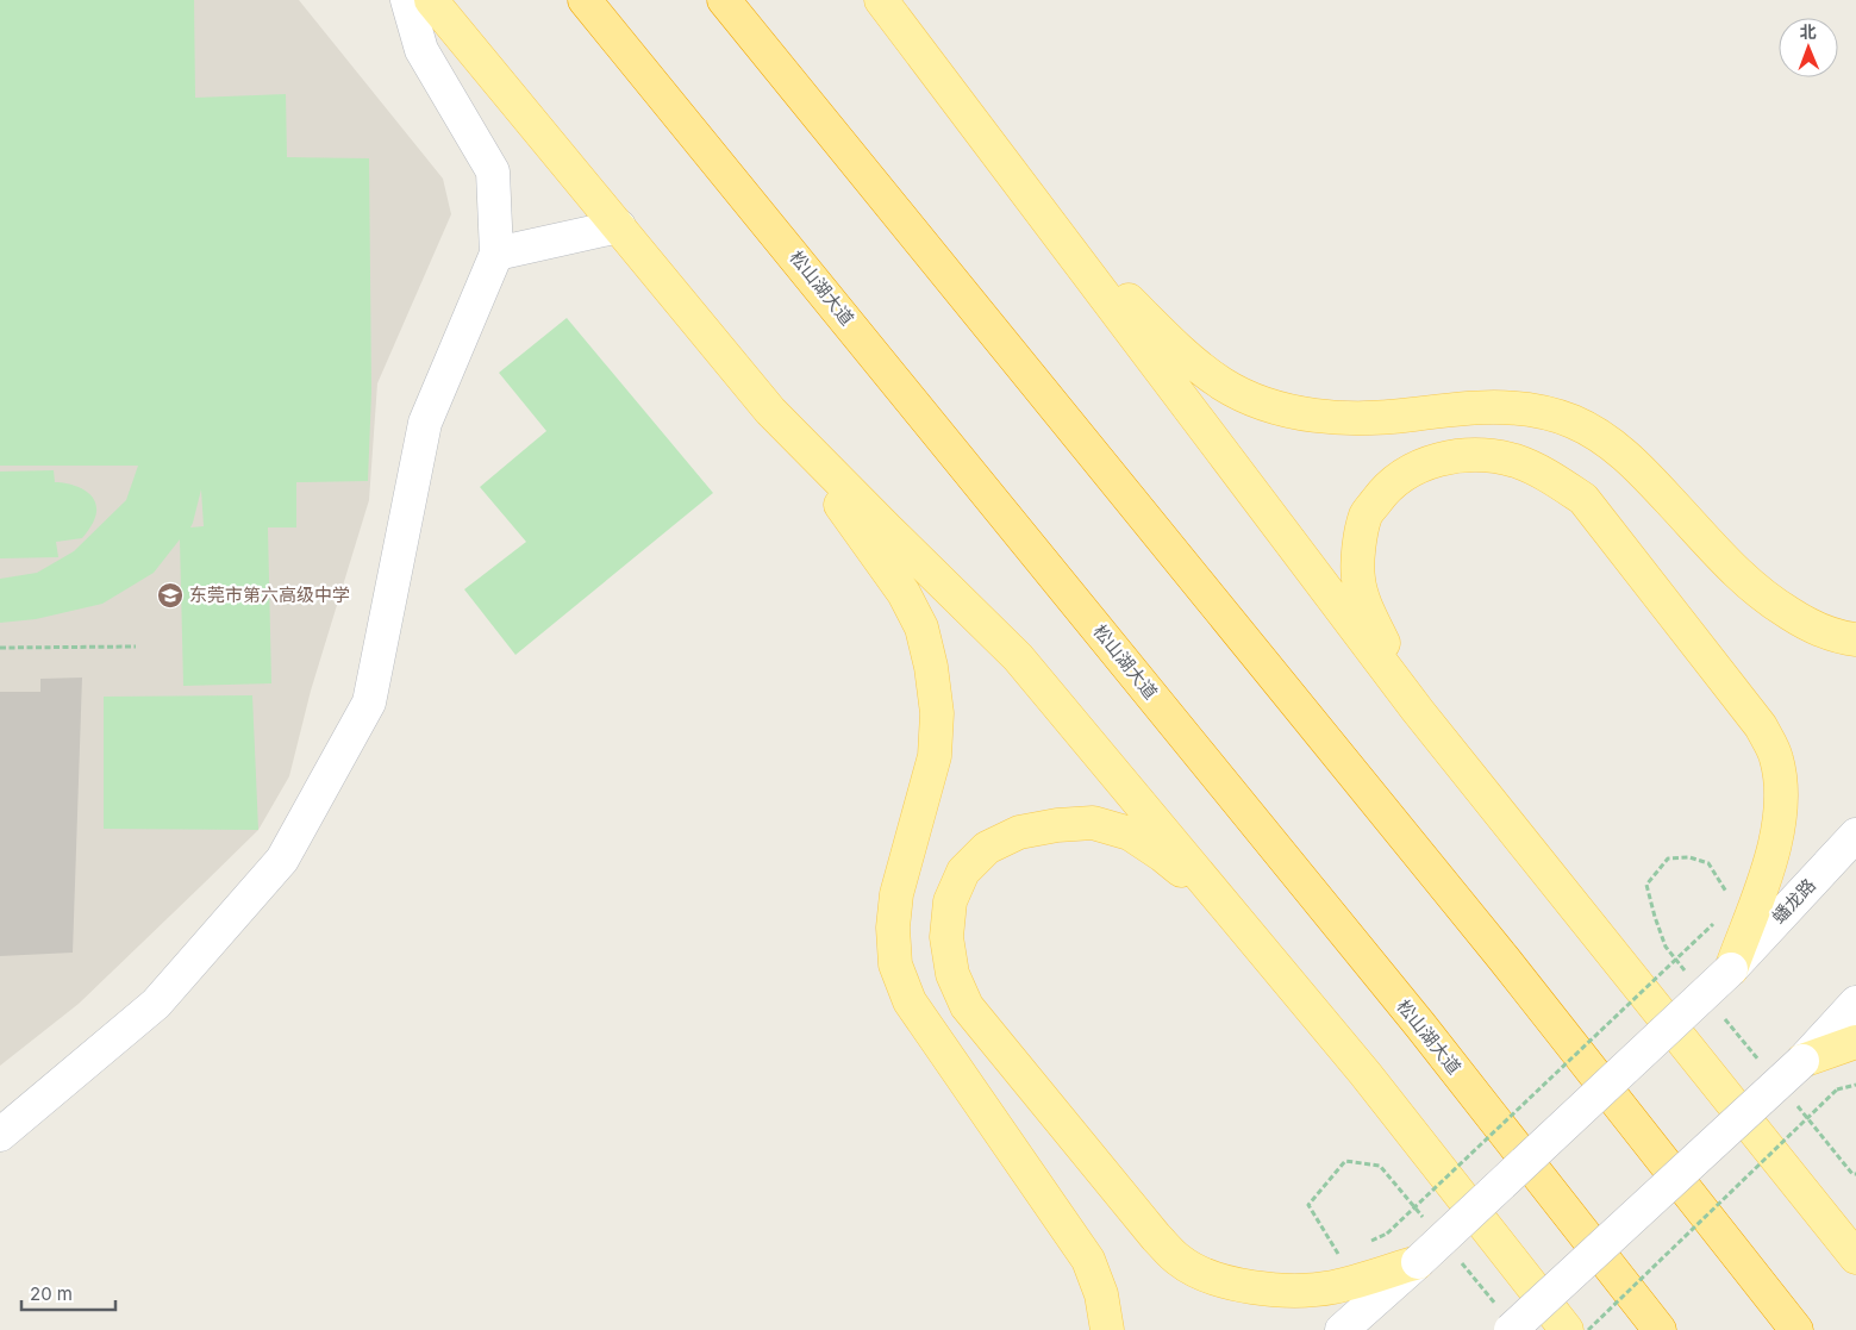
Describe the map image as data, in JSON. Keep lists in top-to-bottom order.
{
  "streets": {
    "highway": ["松山湖大道"],
    "street": ["蟠龙路"]
  },
  "places": {
    "school or university": ["东莞市第六高级中学"]
  },
  "scale_bar": "20 m",
  "north": "top"
}
